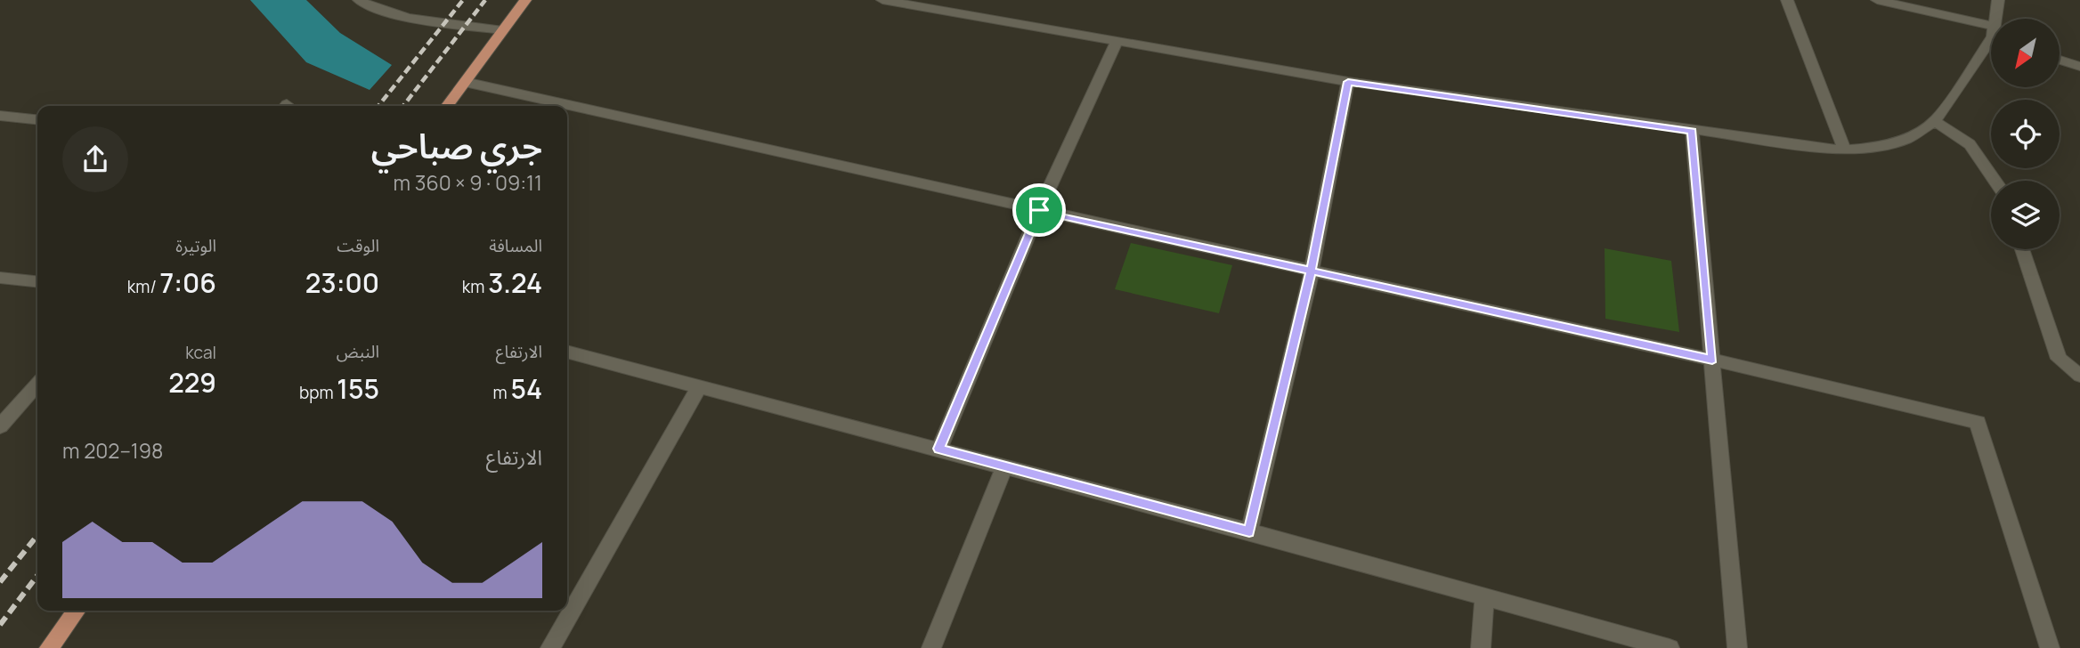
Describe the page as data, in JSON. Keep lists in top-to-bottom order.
{
  "north": "bottom left",
  "page": {
    "heading": ["جري صباحي", "09:11 · 9 × 360 m"],
    "stats": [
      ["المسافة", "3.24 km"],
      ["الوقت", "23:00"],
      ["الوتيرة", "7:06 /km"],
      ["الارتفاع", "54 m"],
      ["النبض", "155 bpm"],
      ["kcal", "229"]
    ],
    "chart": ["الارتفاع", "198–202 m"]
  }
}
